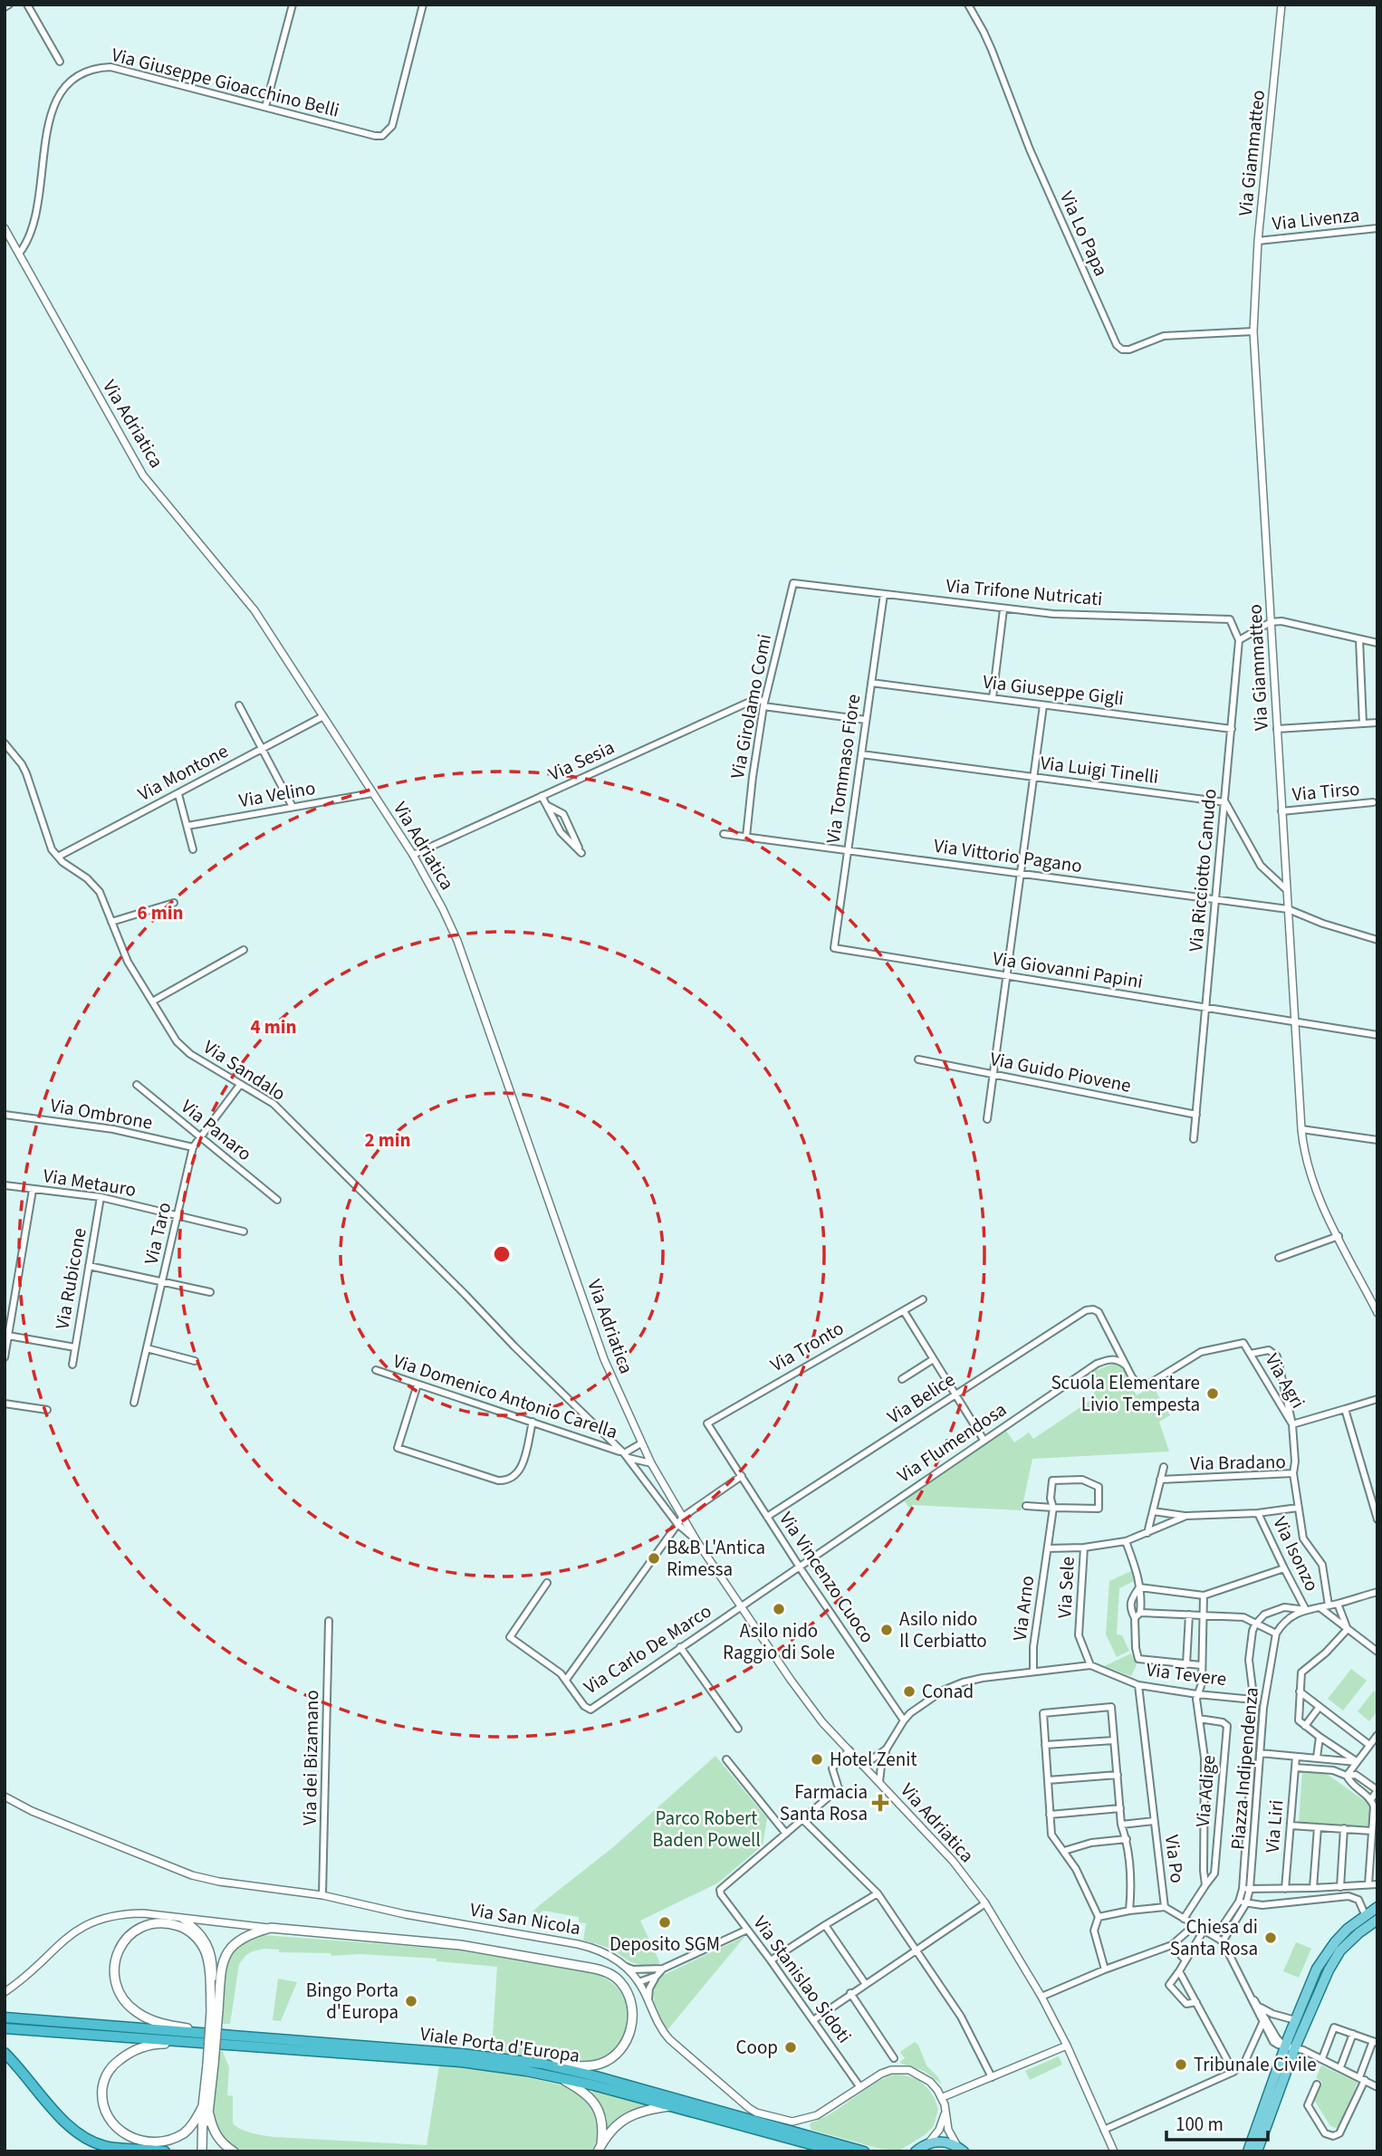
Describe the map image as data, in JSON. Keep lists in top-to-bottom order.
{
  "streets": {
    "highway": ["Viale Porta d'Europa"],
    "street": [
      "Via Giuseppe Gioacchino Belli",
      "Via Giammatteo",
      "Via Livenza",
      "Via Lo Papa",
      "Via Adriatica",
      "Via Trifone Nutricati",
      "Via Giuseppe Gigli",
      "Via Girolamo Comi",
      "Via Sesia",
      "Via Tommaso Fiore",
      "Via Luigi Tinelli",
      "Via Montone",
      "Via Tirso",
      "Via Velino",
      "Via Vittorio Pagano",
      "Via Ricciotto Canudo",
      "Via Giovanni Papini",
      "Via Sandalo",
      "Via Guido Piovene",
      "Via Ombrone",
      "Via Panaro",
      "Via Metauro",
      "Via Taro",
      "Via Rubicone",
      "Via Tronto",
      "Via Agri",
      "Via Domenico Antonio Carella",
      "Via Belice",
      "Via Flumendosa",
      "Via Bradano",
      "Via Isonzo",
      "Via Vincenzo Cuoco",
      "Via Sele",
      "Via Arno",
      "Via Carlo De Marco",
      "Via Tevere",
      "Via dei Bizamano",
      "Piazza Indipendenza",
      "Via Adige",
      "Via Liri",
      "Via Po",
      "Via San Nicola",
      "Via Stanislao Sidoti"
    ]
  },
  "crossings": [
    ["Via Giuseppe Gioacchino Belli", "Via Adriatica"],
    ["Via Giammatteo", "Via Livenza"],
    ["Via Giammatteo", "Via Lo Papa"],
    ["Via Giammatteo", "Via Tirso"],
    ["Via Giammatteo", "Via Vittorio Pagano"],
    ["Via Giammatteo", "Via Giovanni Papini"],
    ["Via Adriatica", "Via Sesia"],
    ["Via Adriatica", "Via Montone"],
    ["Via Adriatica", "Via Velino"],
    ["Via Adriatica", "Via Sandalo"],
    ["Via Adriatica", "Via Domenico Antonio Carella"],
    ["Via Adriatica", "Via Flumendosa"],
    ["Via Adriatica", "Via Carlo De Marco"],
    ["Via Trifone Nutricati", "Via Girolamo Comi"],
    ["Via Trifone Nutricati", "Via Tommaso Fiore"],
    ["Via Trifone Nutricati", "Via Ricciotto Canudo"],
    ["Via Giuseppe Gigli", "Via Tommaso Fiore"],
    ["Via Giuseppe Gigli", "Via Ricciotto Canudo"],
    ["Via Girolamo Comi", "Via Sesia"],
    ["Via Girolamo Comi", "Via Vittorio Pagano"],
    ["Via Tommaso Fiore", "Via Luigi Tinelli"],
    ["Via Tommaso Fiore", "Via Vittorio Pagano"],
    ["Via Tommaso Fiore", "Via Giovanni Papini"],
    ["Via Luigi Tinelli", "Via Ricciotto Canudo"],
    ["Via Montone", "Via Sandalo"],
    ["Via Vittorio Pagano", "Via Ricciotto Canudo"],
    ["Via Ricciotto Canudo", "Via Giovanni Papini"],
    ["Via Ricciotto Canudo", "Via Guido Piovene"],
    ["Via Sandalo", "Via Taro"],
    ["Via Sandalo", "Via Domenico Antonio Carella"],
    ["Via Ombrone", "Via Taro"],
    ["Via Panaro", "Via Taro"],
    ["Via Metauro", "Via Taro"],
    ["Via Metauro", "Via Rubicone"],
    ["Via Tronto", "Via Vincenzo Cuoco"],
    ["Via Agri", "Via Belice"],
    ["Via Agri", "Via Flumendosa"],
    ["Via Belice", "Via Vincenzo Cuoco"],
    ["Via Flumendosa", "Via Vincenzo Cuoco"],
    ["Via Flumendosa", "Via Carlo De Marco"],
    ["Via Bradano", "Via Isonzo"],
    ["Via Isonzo", "Via Sele"],
    ["Via Isonzo", "Via Arno"],
    ["Via Vincenzo Cuoco", "Via Tevere"],
    ["Via Sele", "Via Tevere"],
    ["Via Arno", "Via Tevere"],
    ["Via Tevere", "Piazza Indipendenza"],
    ["Via Tevere", "Via Adige"],
    ["Via Tevere", "Via Po"],
    ["Via dei Bizamano", "Via San Nicola"],
    ["Piazza Indipendenza", "Via Po"],
    ["Via Adige", "Via Po"],
    ["Via San Nicola", "Via Stanislao Sidoti"]
  ],
  "parks": ["Parco Robert Baden Powell"],
  "places": {
    "other": [
      "Scuola Elementare Livio Tempesta",
      "B&B L'Antica Rimessa",
      "Asilo nido Raggio di Sole",
      "Asilo nido Il Cerbiatto",
      "Conad",
      "Hotel Zenit",
      "Deposito SGM",
      "Chiesa di Santa Rosa",
      "Bingo Porta d'Europa",
      "Coop",
      "Tribunale Civile"
    ],
    "health": ["Farmacia Santa Rosa"]
  },
  "scale_bar": "100 m",
  "rings": ["6 min", "4 min", "2 min"]
}
